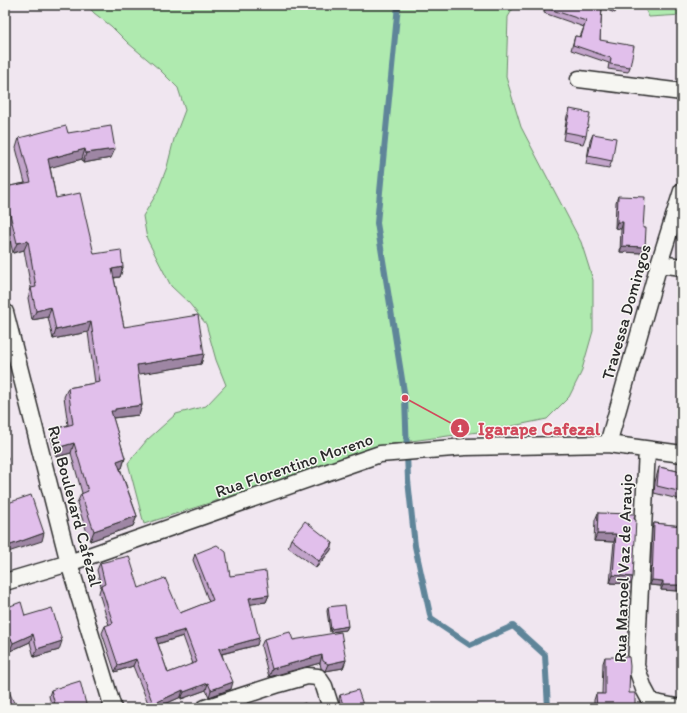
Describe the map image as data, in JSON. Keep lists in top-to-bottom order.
{
  "streets": {
    "street": [
      "Travessa Domingos",
      "Rua Florentino Moreno",
      "Rua Boulevard Cafezal",
      "Rua Manoel Vaz de Araujo"
    ]
  },
  "crossings": [
    ["Travessa Domingos", "Rua Florentino Moreno"],
    ["Rua Florentino Moreno", "Rua Boulevard Cafezal"],
    ["Rua Florentino Moreno", "Rua Manoel Vaz de Araujo"]
  ],
  "places": ["Igarape Cafezal"]
}
